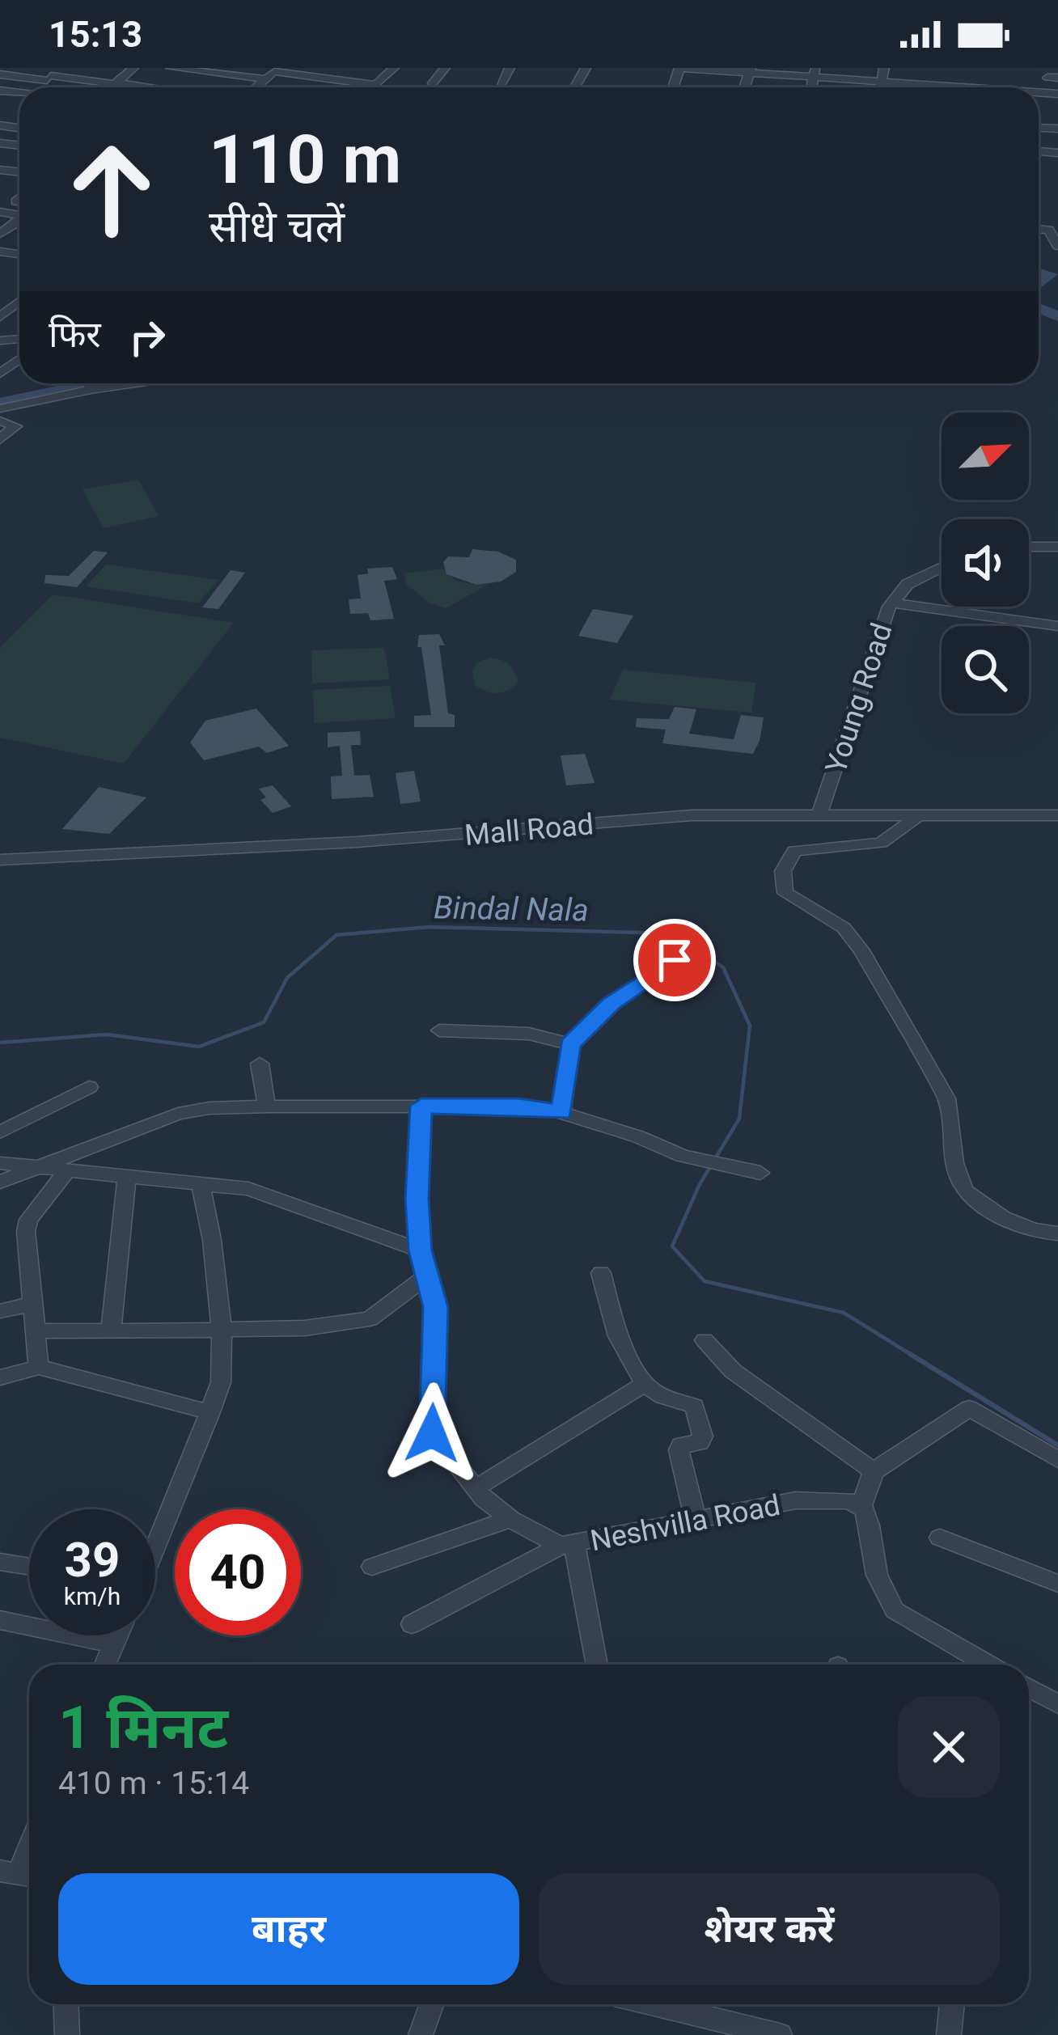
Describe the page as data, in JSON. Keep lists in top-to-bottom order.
{
  "streets": {
    "street": ["Young Road", "Mall Road", "Neshvilla Road"]
  },
  "crossings": [
    ["Young Road", "Mall Road"]
  ],
  "water": ["Bindal Nala"],
  "north": "top right",
  "page": {
    "status": "15:13",
    "turn": ["110 m", "सीधे चलें"],
    "then": "फिर",
    "speed": "39 km/h",
    "limit": "40",
    "heading": ["1 मिनट", "410 m · 15:14"],
    "buttons": ["बाहर", "शेयर करें"]
  }
}
